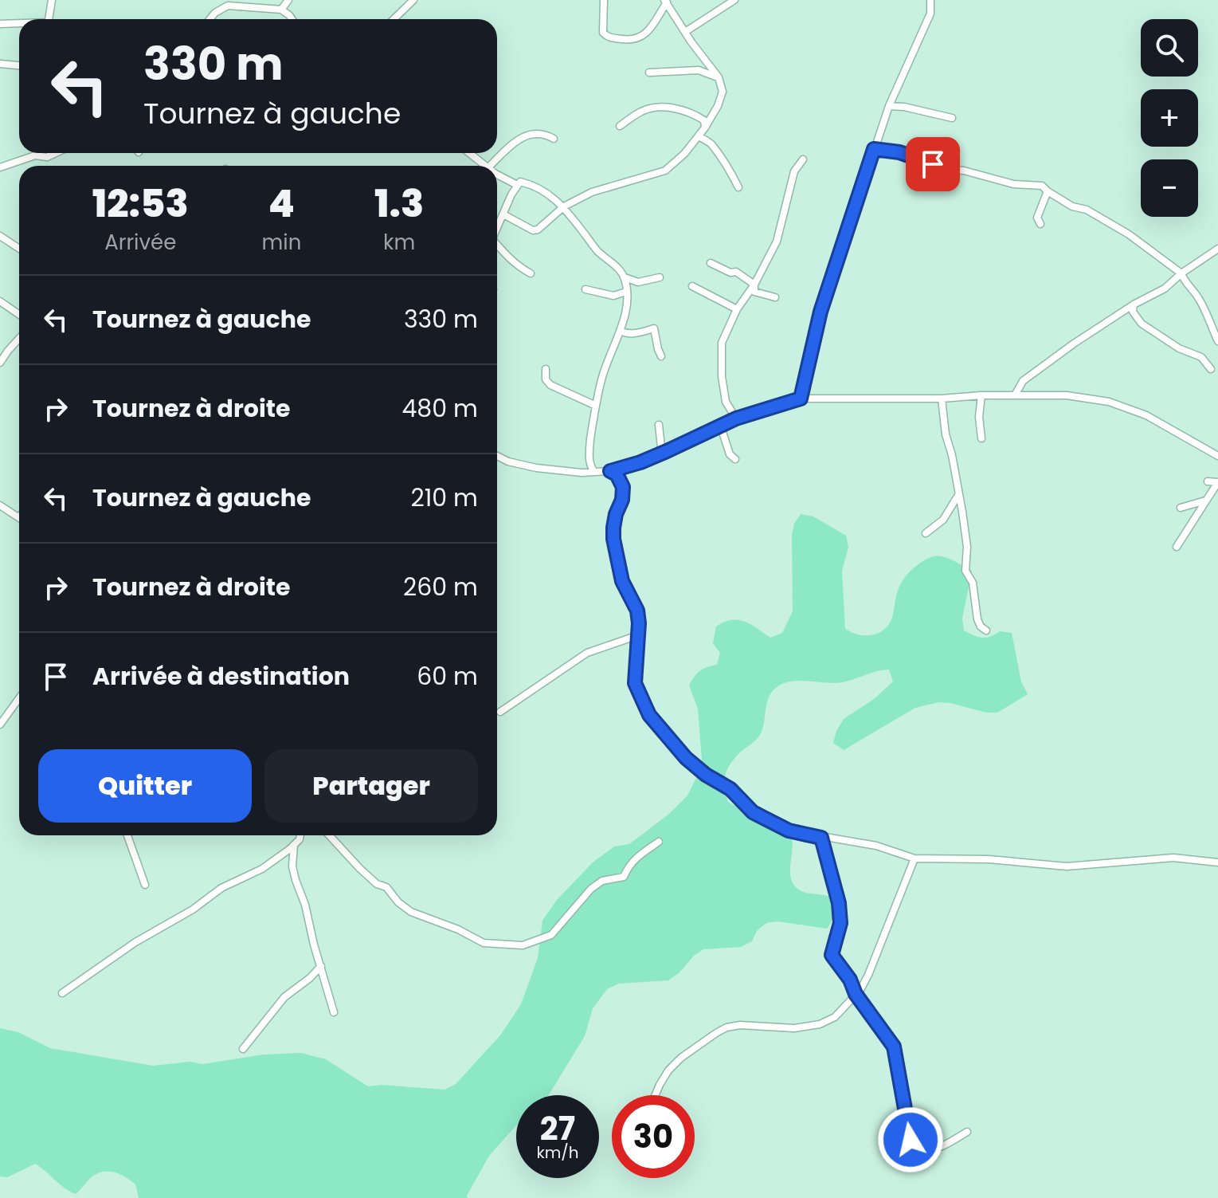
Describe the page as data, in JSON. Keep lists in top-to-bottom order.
{
  "page": {
    "map_buttons": ["+", "−"],
    "turn": ["330 m", "Tournez à gauche"],
    "eta": [
      "12:53",
      "Arrivée",
      "4",
      "min",
      "1.3",
      "km"
    ],
    "list": [
      {
        "name": "Tournez à gauche",
        "value": "330 m"
      },
      {
        "name": "Tournez à droite",
        "value": "480 m"
      },
      {
        "name": "Tournez à gauche",
        "value": "210 m"
      },
      {
        "name": "Tournez à droite",
        "value": "260 m"
      },
      {
        "name": "Arrivée à destination",
        "value": "60 m"
      }
    ],
    "buttons": ["Quitter", "Partager"],
    "speed": "27 km/h",
    "limit": "30"
  }
}
